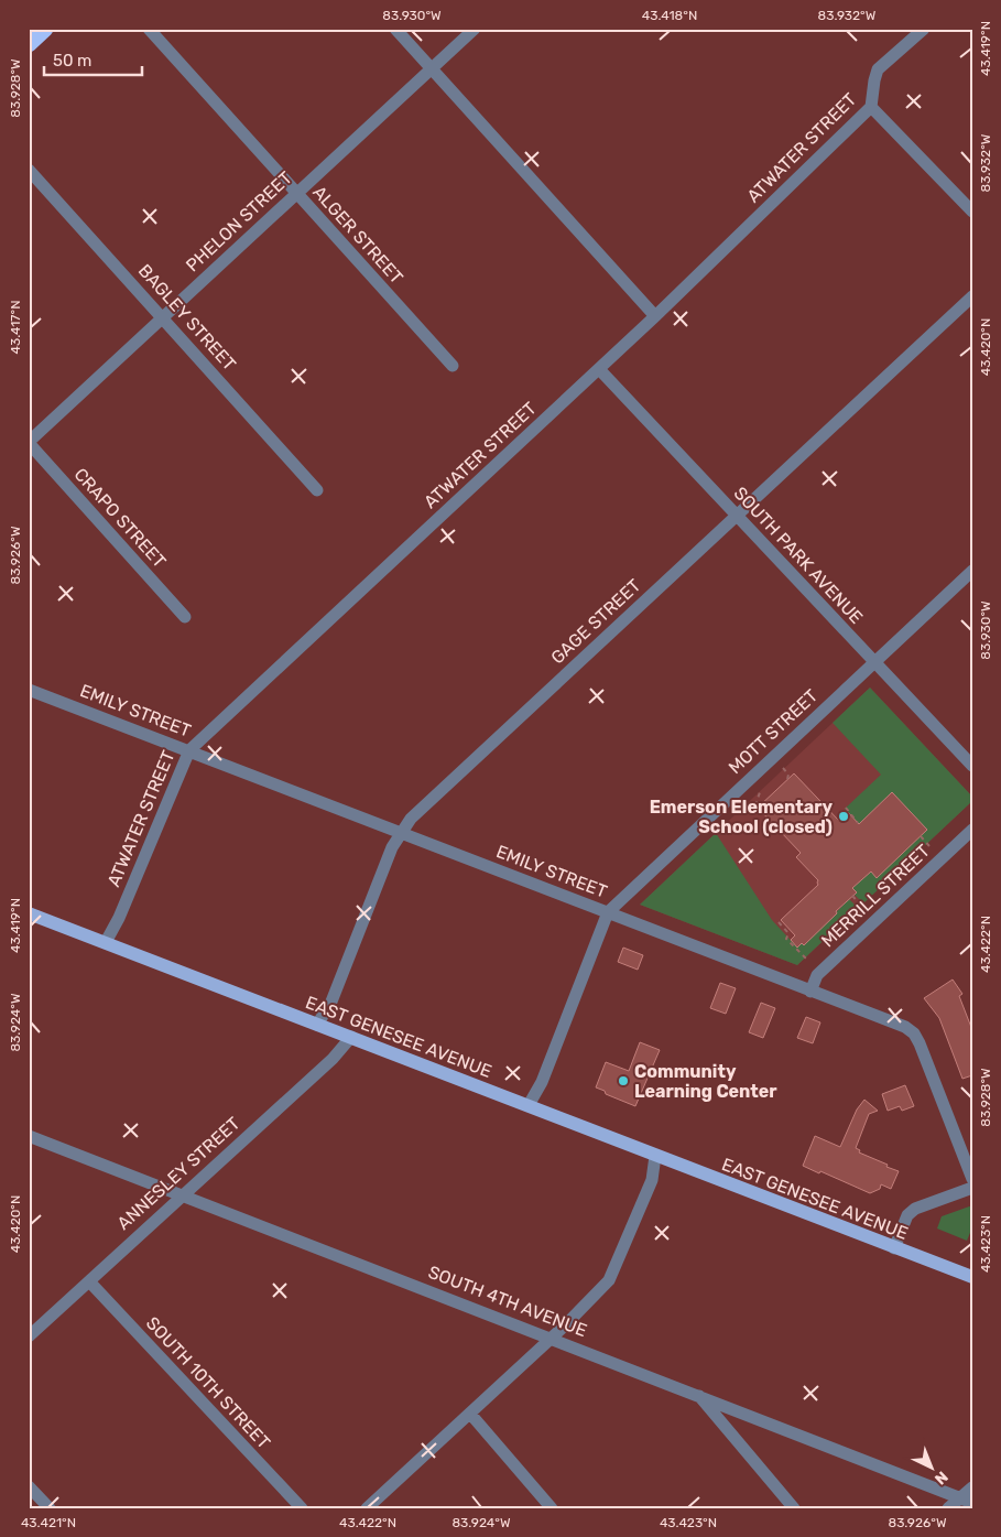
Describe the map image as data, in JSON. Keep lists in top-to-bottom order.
{
  "streets": {
    "main road": ["EAST GENESEE AVENUE"],
    "street": [
      "ATWATER STREET",
      "PHELON STREET",
      "ALGER STREET",
      "BAGLEY STREET",
      "CRAPO STREET",
      "SOUTH PARK AVENUE",
      "GAGE STREET",
      "EMILY STREET",
      "MOTT STREET",
      "MERRILL STREET",
      "ANNESLEY STREET",
      "SOUTH 4TH AVENUE",
      "SOUTH 10TH STREET"
    ]
  },
  "crossings": [
    ["ATWATER STREET", "SOUTH PARK AVENUE"],
    ["ATWATER STREET", "EMILY STREET"],
    ["ATWATER STREET", "EAST GENESEE AVENUE"],
    ["PHELON STREET", "ALGER STREET"],
    ["PHELON STREET", "BAGLEY STREET"],
    ["PHELON STREET", "CRAPO STREET"],
    ["SOUTH PARK AVENUE", "GAGE STREET"],
    ["SOUTH PARK AVENUE", "MOTT STREET"],
    ["GAGE STREET", "EMILY STREET"],
    ["GAGE STREET", "EAST GENESEE AVENUE"],
    ["EMILY STREET", "MOTT STREET"],
    ["EMILY STREET", "MERRILL STREET"],
    ["MOTT STREET", "EAST GENESEE AVENUE"],
    ["EAST GENESEE AVENUE", "ANNESLEY STREET"],
    ["ANNESLEY STREET", "SOUTH 4TH AVENUE"],
    ["ANNESLEY STREET", "SOUTH 10TH STREET"]
  ],
  "places": ["Emerson Elementary School (closed)", "Community Learning Center"],
  "scale_bar": "50 m",
  "north": "bottom right",
  "coordinates": [
    "83.930°W",
    "43.418°N",
    "83.932°W",
    "43.419°N",
    "83.928°W",
    "43.417°N",
    "43.420°N",
    "83.926°W",
    "43.422°N",
    "83.924°W",
    "43.423°N",
    "43.421°N"
  ]
}
